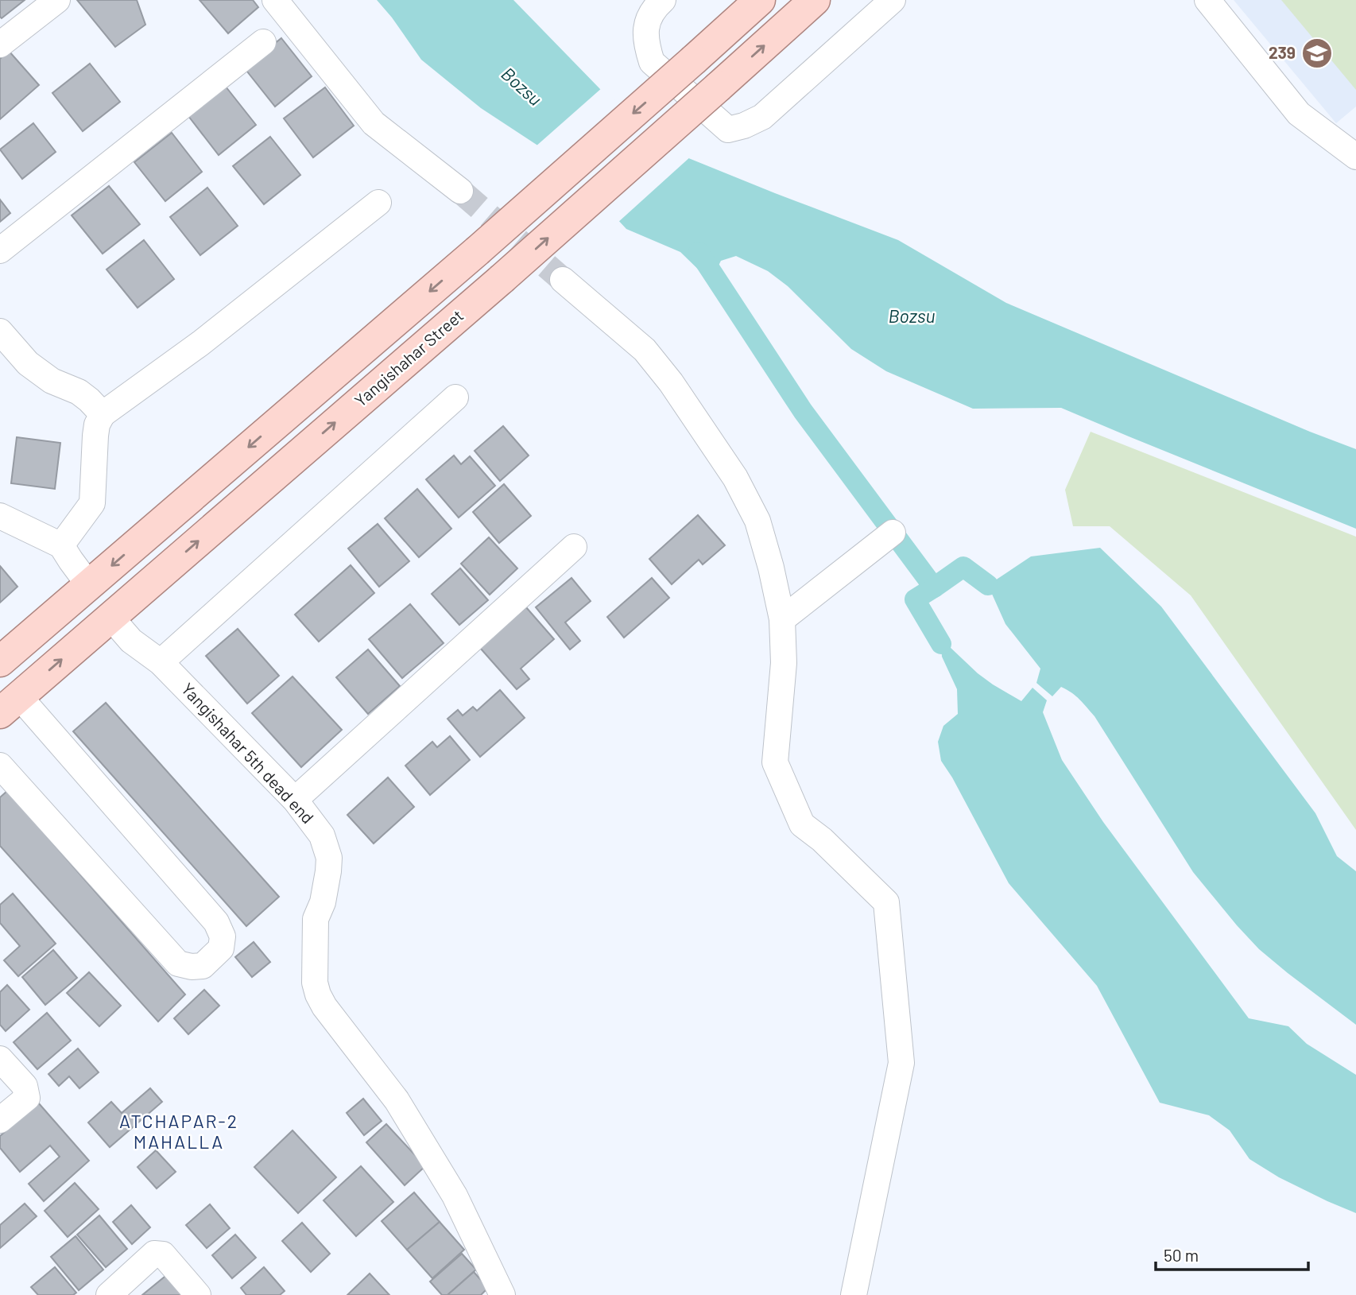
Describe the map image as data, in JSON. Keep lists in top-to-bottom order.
{
  "streets": {
    "main road": ["Yangishahar Street"],
    "street": ["Yangishahar 5th dead end"]
  },
  "crossings": [
    ["Yangishahar Street", "Yangishahar 5th dead end"]
  ],
  "districts": ["ATCHAPAR-2 MAHALLA"],
  "water": ["Bozsu"],
  "places": {
    "school or university": ["239"]
  },
  "scale_bar": "50 m"
}
